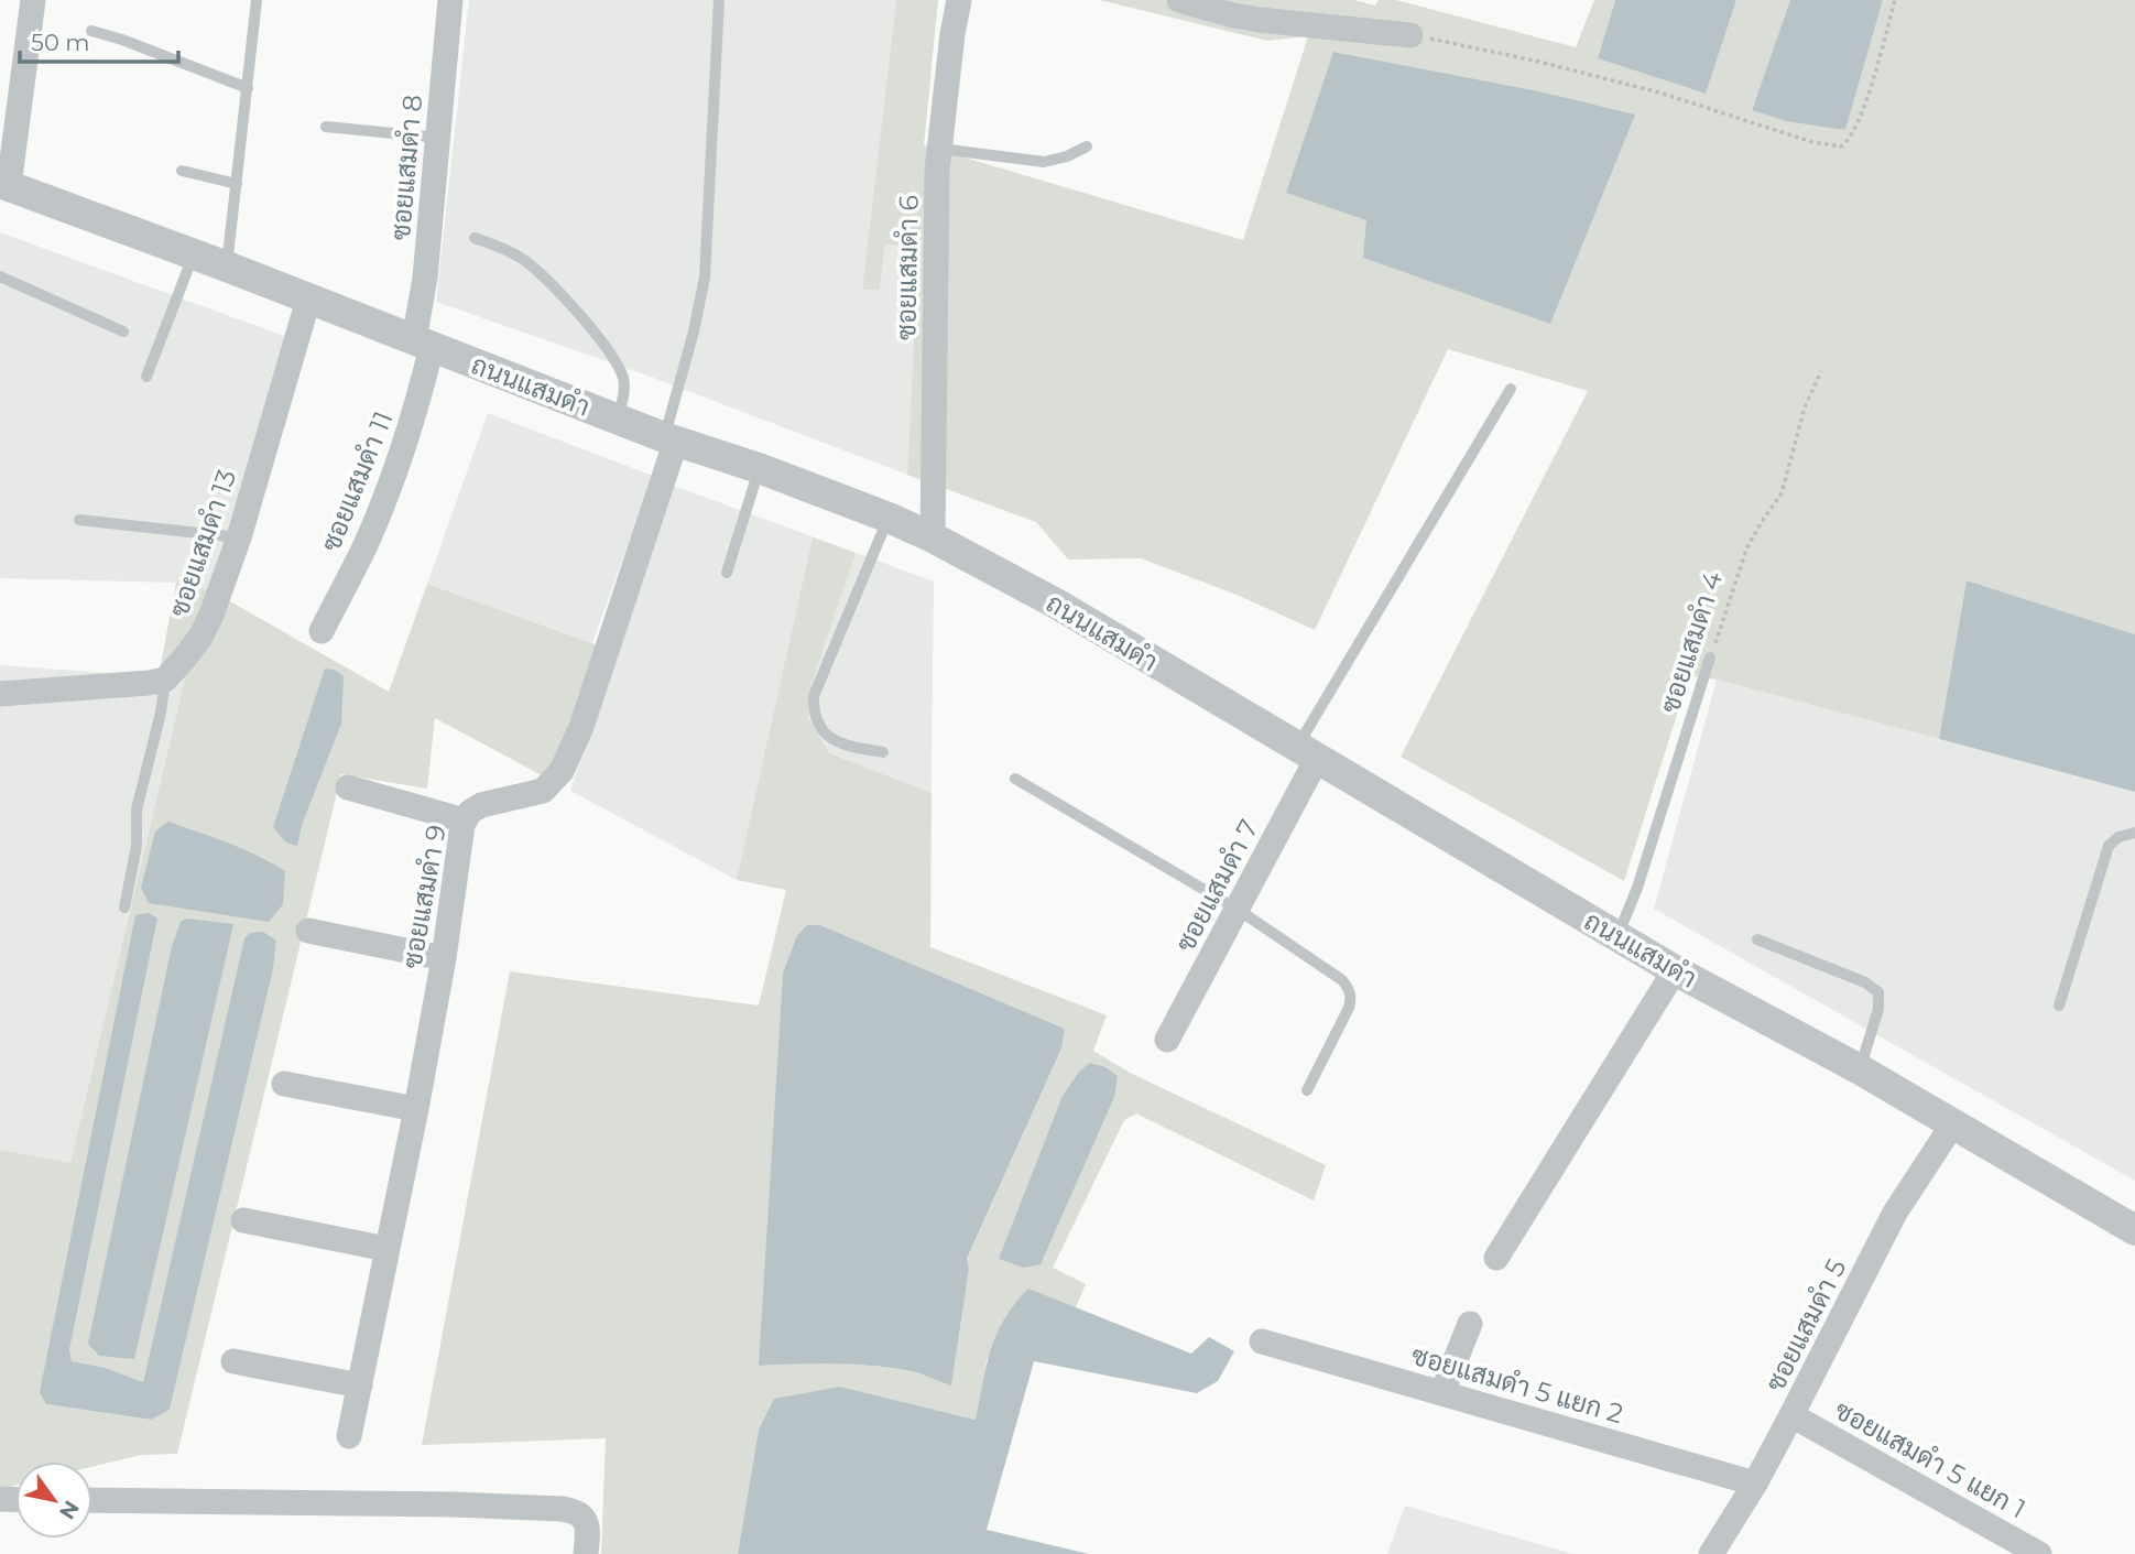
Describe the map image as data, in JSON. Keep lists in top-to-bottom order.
{
  "streets": {
    "street": [
      "ซอยแสมดำ 8",
      "ซอยแสมดำ 6",
      "ถนนแสมดำ",
      "ซอยแสมดำ 11",
      "ซอยแสมดำ 13",
      "ซอยแสมดำ 7",
      "ซอยแสมดำ 9",
      "ซอยแสมดำ 5",
      "ซอยแสมดำ 5 แยก 2",
      "ซอยแสมดำ 5 แยก 1"
    ],
    "lane": ["ซอยแสมดำ 4"]
  },
  "crossings": [
    ["ซอยแสมดำ 8", "ถนนแสมดำ"],
    ["ซอยแสมดำ 8", "ซอยแสมดำ 11"],
    ["ซอยแสมดำ 6", "ถนนแสมดำ"],
    ["ถนนแสมดำ", "ซอยแสมดำ 11"],
    ["ถนนแสมดำ", "ซอยแสมดำ 13"],
    ["ถนนแสมดำ", "ซอยแสมดำ 4"],
    ["ถนนแสมดำ", "ซอยแสมดำ 7"],
    ["ถนนแสมดำ", "ซอยแสมดำ 9"],
    ["ถนนแสมดำ", "ซอยแสมดำ 5"],
    ["ซอยแสมดำ 5", "ซอยแสมดำ 5 แยก 2"],
    ["ซอยแสมดำ 5", "ซอยแสมดำ 5 แยก 1"]
  ],
  "scale_bar": "50 m",
  "north": "bottom right"
}
